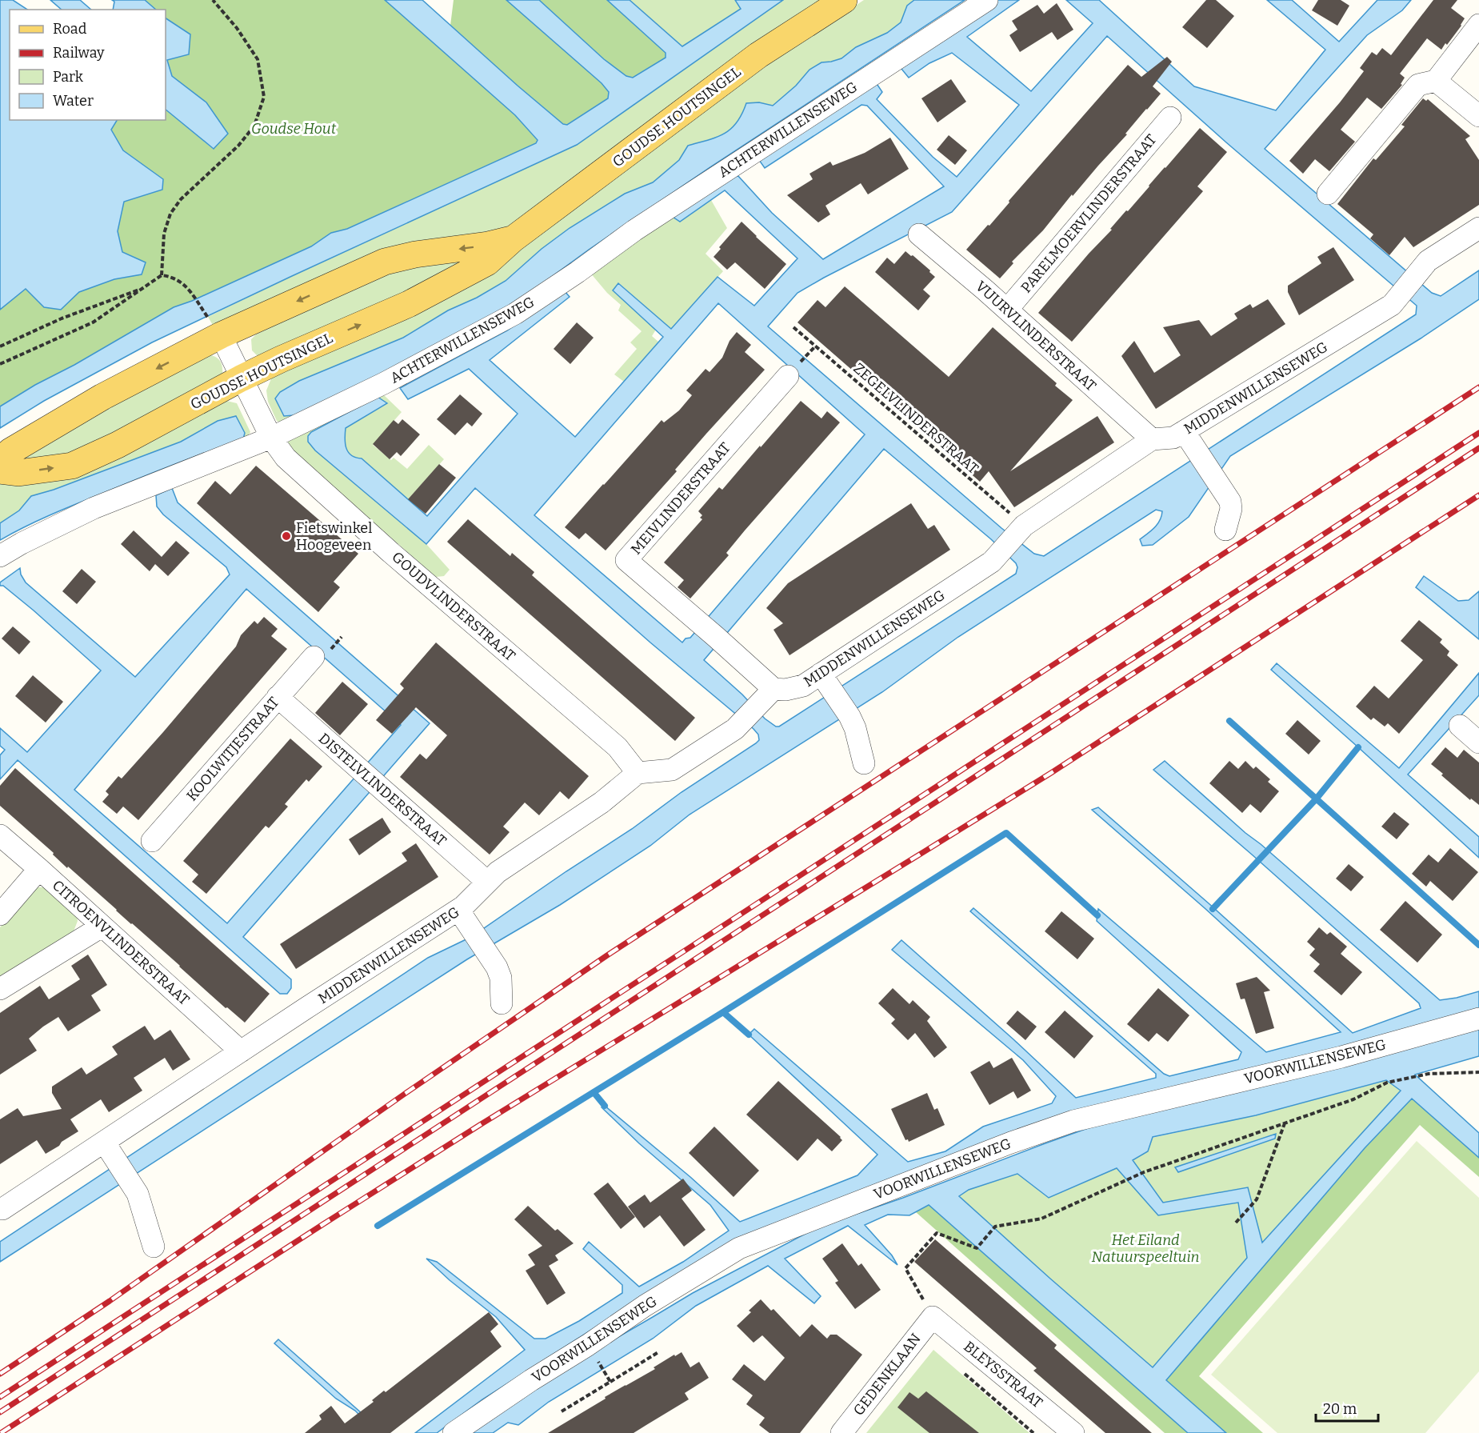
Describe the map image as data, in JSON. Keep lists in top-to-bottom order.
{
  "streets": {
    "main road": ["GOUDSE HOUTSINGEL"],
    "street": [
      "ACHTERWILLENSEWEG",
      "PARELMOERVLINDERSTRAAT",
      "VUURVLINDERSTRAAT",
      "MIDDENWILLENSEWEG",
      "MEIVLINDERSTRAAT",
      "GOUDVLINDERSTRAAT",
      "KOOLWITJESTRAAT",
      "DISTELVLINDERSTRAAT",
      "CITROENVLINDERSTRAAT",
      "VOORWILLENSEWEG",
      "GEDENKLAAN",
      "BLEYSSTRAAT"
    ],
    "path": ["ZEGELVLINDERSTRAAT"]
  },
  "crossings": [
    ["GOUDSE HOUTSINGEL", "GOUDVLINDERSTRAAT"],
    ["ACHTERWILLENSEWEG", "GOUDVLINDERSTRAAT"],
    ["PARELMOERVLINDERSTRAAT", "VUURVLINDERSTRAAT"],
    ["VUURVLINDERSTRAAT", "MIDDENWILLENSEWEG"],
    ["MIDDENWILLENSEWEG", "ZEGELVLINDERSTRAAT"],
    ["MIDDENWILLENSEWEG", "MEIVLINDERSTRAAT"],
    ["MIDDENWILLENSEWEG", "GOUDVLINDERSTRAAT"],
    ["MIDDENWILLENSEWEG", "DISTELVLINDERSTRAAT"],
    ["MIDDENWILLENSEWEG", "CITROENVLINDERSTRAAT"],
    ["KOOLWITJESTRAAT", "DISTELVLINDERSTRAAT"],
    ["GEDENKLAAN", "BLEYSSTRAAT"]
  ],
  "parks": ["Goudse Hout", "Het Eiland Natuurspeeltuin"],
  "places": ["Fietswinkel Hoogeveen"],
  "legend": [
    "Road",
    "Railway",
    "Park",
    "Water"
  ],
  "scale_bar": "20 m"
}
